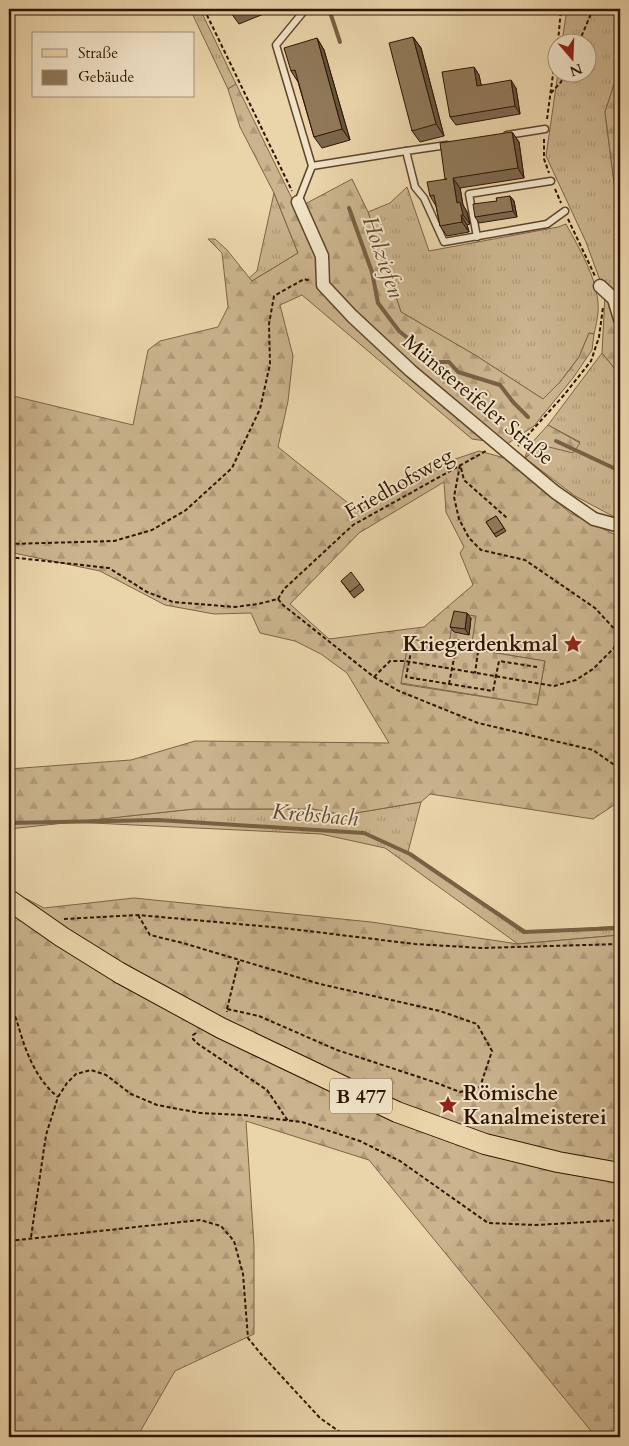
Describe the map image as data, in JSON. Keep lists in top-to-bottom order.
{
  "streets": {
    "main road": ["B 477"],
    "street": ["Münstereifeler Straße"],
    "path": ["Friedhofsweg"]
  },
  "crossings": [
    ["Münstereifeler Straße", "Friedhofsweg"]
  ],
  "water": ["Holziefen", "Krebsbach"],
  "places": {
    "place": ["Kriegerdenkmal", "Römische Kanalmeisterei"]
  },
  "legend": ["Straße", "Gebäude"],
  "north": "bottom"
}
